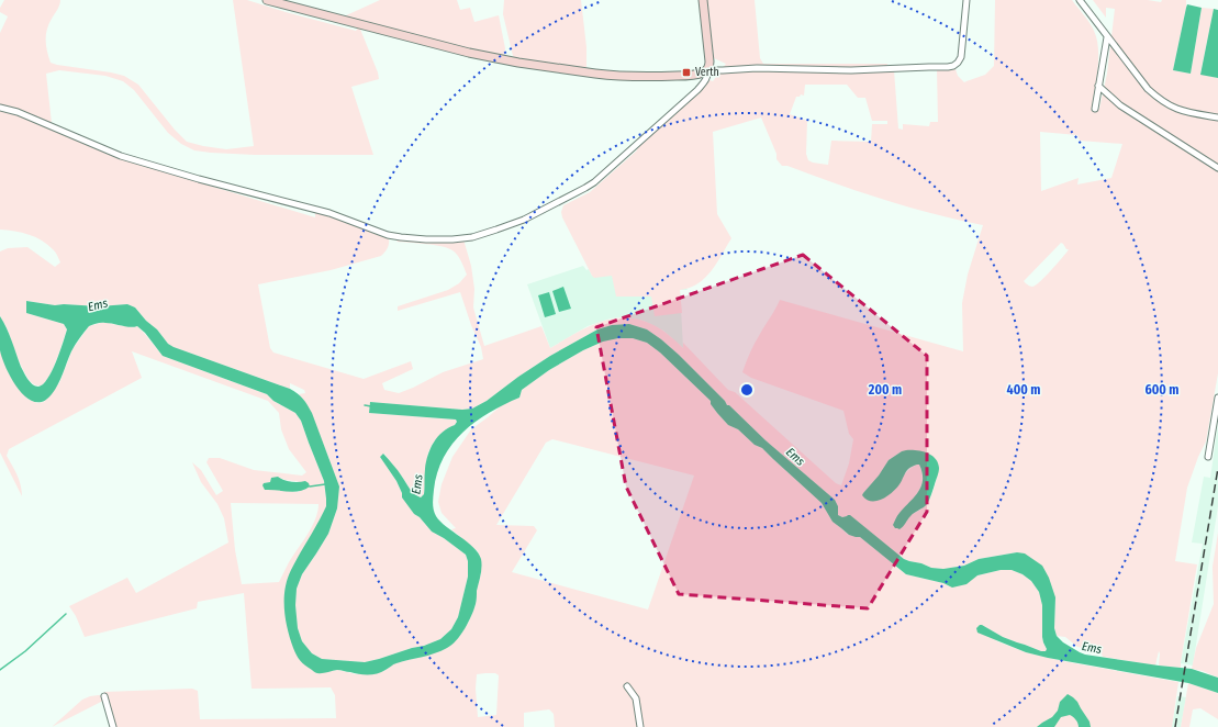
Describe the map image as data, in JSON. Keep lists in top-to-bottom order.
{
  "water": ["Ems"],
  "places": {
    "transit": ["Verth"]
  },
  "rings": ["200 m", "400 m", "600 m"]
}
